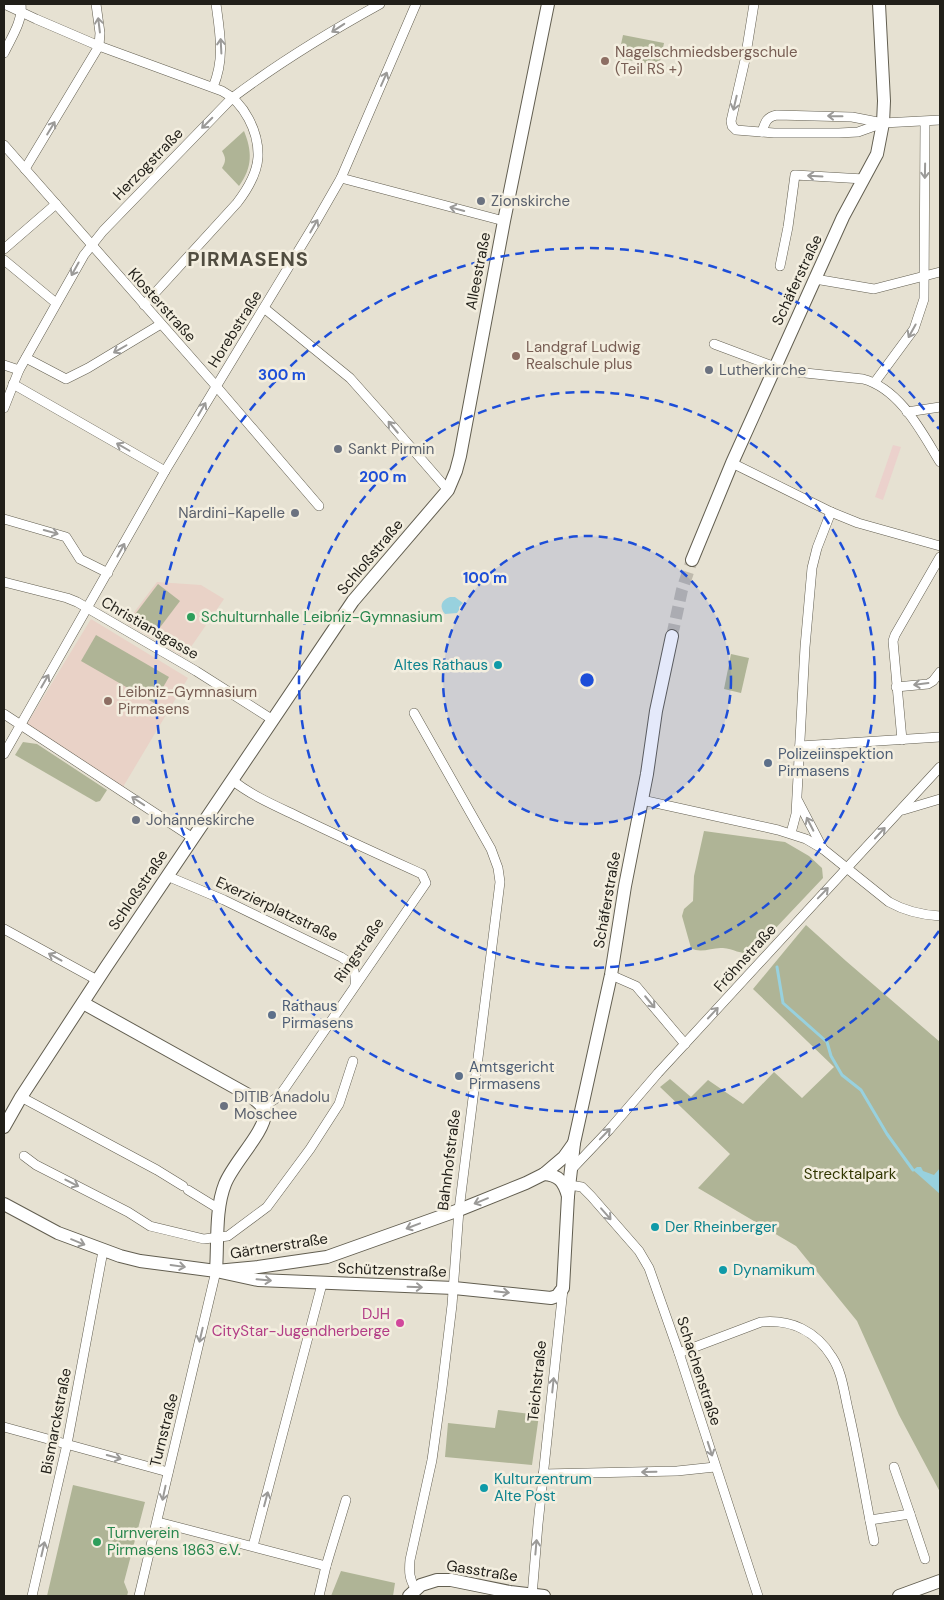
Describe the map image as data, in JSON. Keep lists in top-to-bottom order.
{
  "streets": {
    "main road": [
      "Alleestraße",
      "Schäferstraße",
      "Schloßstraße",
      "Gärtnerstraße",
      "Schützenstraße",
      "Teichstraße",
      "Gasstraße"
    ],
    "street": [
      "Herzogstraße",
      "Klosterstraße",
      "Horebstraße",
      "Christiansgasse",
      "Exerzierplatzstraße",
      "Ringstraße",
      "Fröhnstraße",
      "Bahnhofstraße",
      "Schachenstraße",
      "Bismarckstraße",
      "Turnstraße"
    ]
  },
  "crossings": [
    ["Herzogstraße", "Klosterstraße"],
    ["Alleestraße", "Schloßstraße"],
    ["Schäferstraße", "Fröhnstraße"],
    ["Schäferstraße", "Gärtnerstraße"],
    ["Schäferstraße", "Teichstraße"],
    ["Klosterstraße", "Horebstraße"],
    ["Horebstraße", "Christiansgasse"],
    ["Schloßstraße", "Christiansgasse"],
    ["Schloßstraße", "Exerzierplatzstraße"],
    ["Schloßstraße", "Ringstraße"],
    ["Exerzierplatzstraße", "Ringstraße"],
    ["Fröhnstraße", "Teichstraße"],
    ["Bahnhofstraße", "Gärtnerstraße"],
    ["Bahnhofstraße", "Schützenstraße"],
    ["Bahnhofstraße", "Gasstraße"],
    ["Gärtnerstraße", "Schützenstraße"],
    ["Gärtnerstraße", "Bismarckstraße"],
    ["Gärtnerstraße", "Turnstraße"],
    ["Schützenstraße", "Teichstraße"],
    ["Schützenstraße", "Turnstraße"],
    ["Schachenstraße", "Teichstraße"],
    ["Teichstraße", "Gasstraße"]
  ],
  "one_way": [
    "Herzogstraße",
    "Horebstraße",
    "Fröhnstraße",
    "Schützenstraße",
    "Schachenstraße",
    "Teichstraße",
    "Bismarckstraße",
    "Turnstraße"
  ],
  "districts": ["PIRMASENS"],
  "parks": ["Strecktalpark"],
  "places": [
    "Nagelschmiedsbergschule (Teil RS +)",
    "Zionskirche",
    "Landgraf Ludwig Realschule plus",
    "Lutherkirche",
    "Sankt Pirmin",
    "Nardini-Kapelle",
    "Schulturnhalle Leibniz-Gymnasium",
    "Altes Rathaus",
    "Leibniz-Gymnasium Pirmasens",
    "Polizeiinspektion Pirmasens",
    "Johanneskirche",
    "Rathaus Pirmasens",
    "Amtsgericht Pirmasens",
    "DITIB Anadolu Moschee",
    "Der Rheinberger",
    "Dynamikum",
    "DJH CityStar-Jugendherberge",
    "Kulturzentrum Alte Post",
    "Turnverein Pirmasens 1863 e.V."
  ],
  "rings": ["300 m", "200 m", "100 m"]
}
